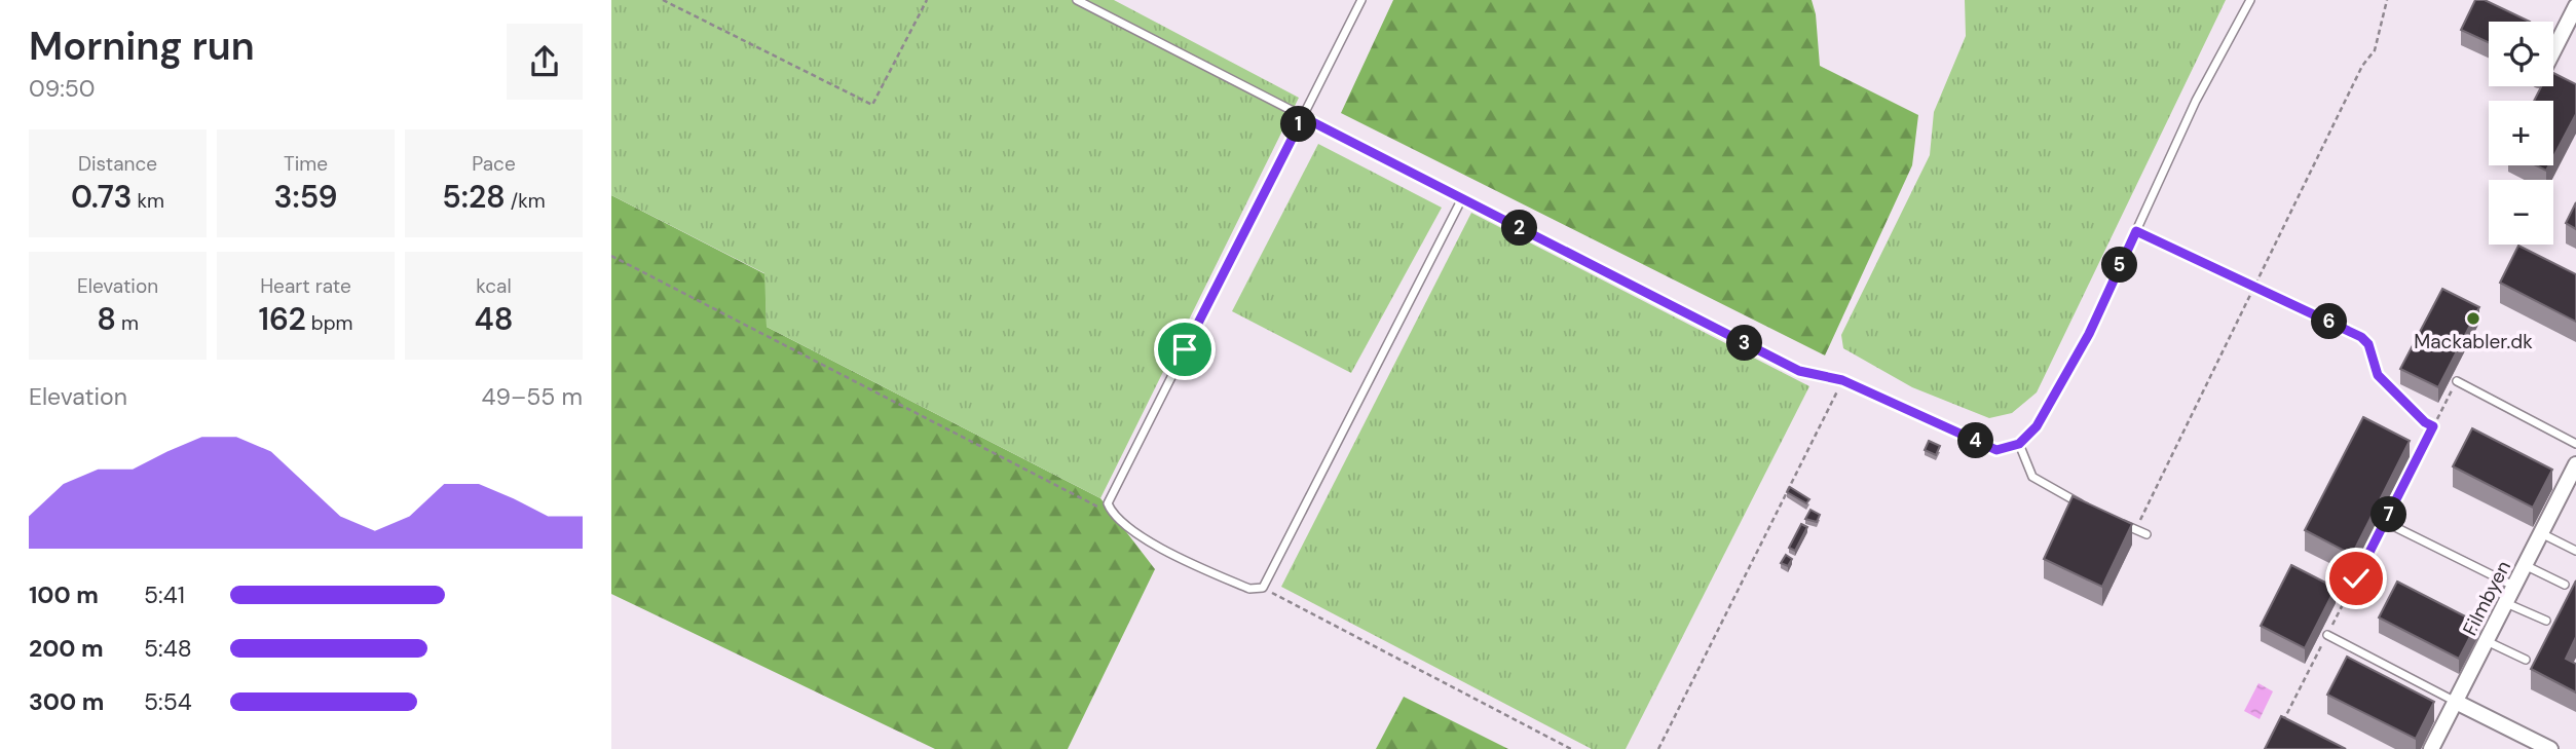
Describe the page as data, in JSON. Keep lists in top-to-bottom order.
{
  "streets": {
    "street": ["Filmbyen"]
  },
  "places": ["Mackabler.dk"],
  "page": {
    "heading": ["Morning run", "09:50"],
    "map_buttons": ["+", "−"],
    "pins": [
      "1",
      "2",
      "5",
      "6",
      "3",
      "4",
      "7"
    ],
    "stats": [
      ["Distance", "0.73 km"],
      ["Time", "3:59"],
      ["Pace", "5:28 /km"],
      ["Elevation", "8 m"],
      ["Heart rate", "162 bpm"],
      ["kcal", "48"]
    ],
    "chart": ["Elevation", "49–55 m"],
    "list": [
      {
        "name": "100 m",
        "note": "5:41"
      },
      {
        "name": "200 m",
        "note": "5:48"
      },
      {
        "name": "300 m",
        "note": "5:54"
      }
    ]
  }
}
